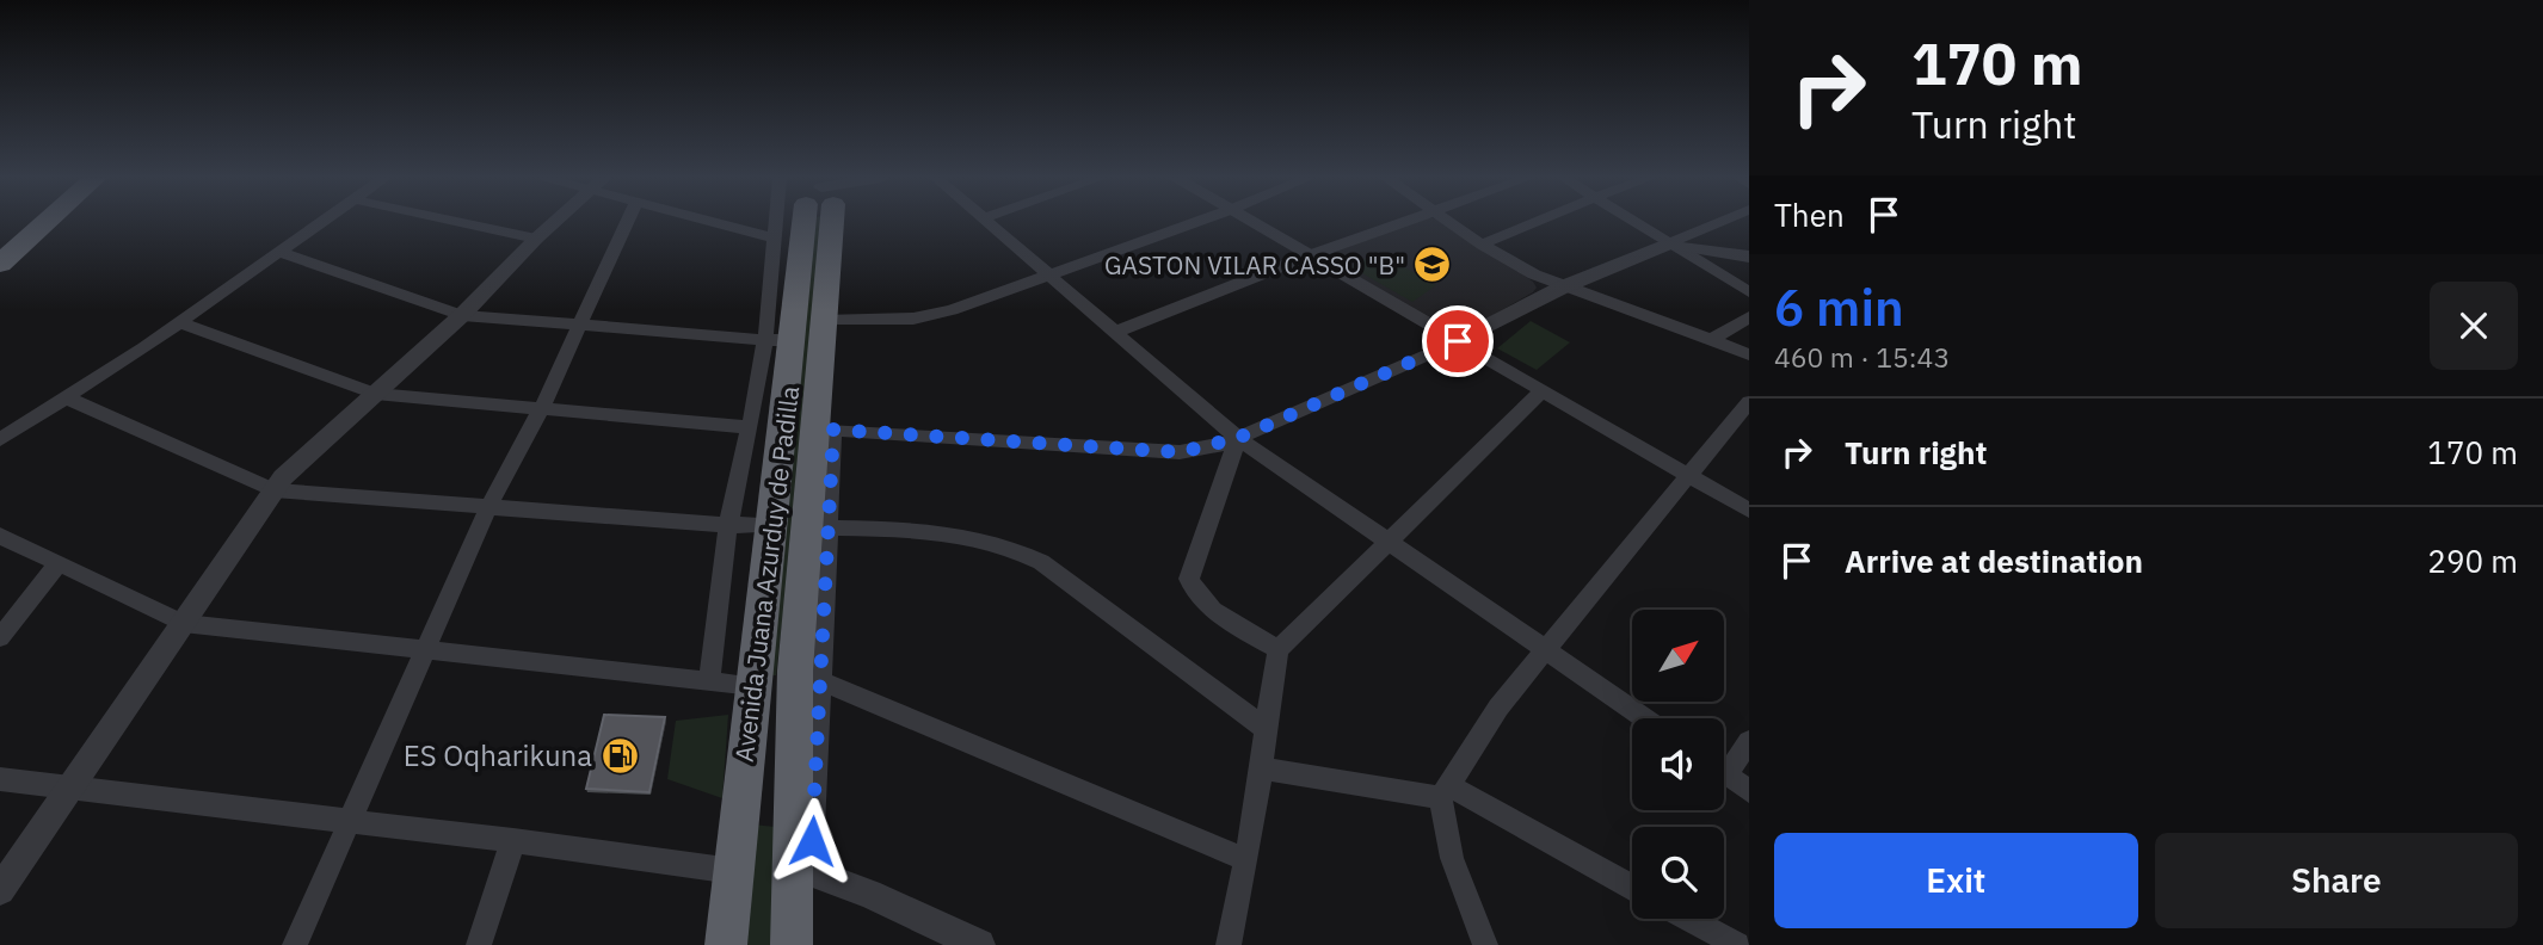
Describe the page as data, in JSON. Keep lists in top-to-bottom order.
{
  "streets": {
    "highway": ["Avenida Juana Azurduy de Padilla"]
  },
  "places": {
    "school or university": ["GASTON VILAR CASSO \"B\""],
    "fuel station": ["ES Oqharikuna"]
  },
  "north": "top right",
  "page": {
    "turn": ["170 m", "Turn right"],
    "then": "Then",
    "heading": ["6 min", "460 m · 15:43"],
    "list": [
      {
        "name": "Turn right",
        "value": "170 m"
      },
      {
        "name": "Arrive at destination",
        "value": "290 m"
      }
    ],
    "buttons": ["Exit", "Share"]
  }
}
